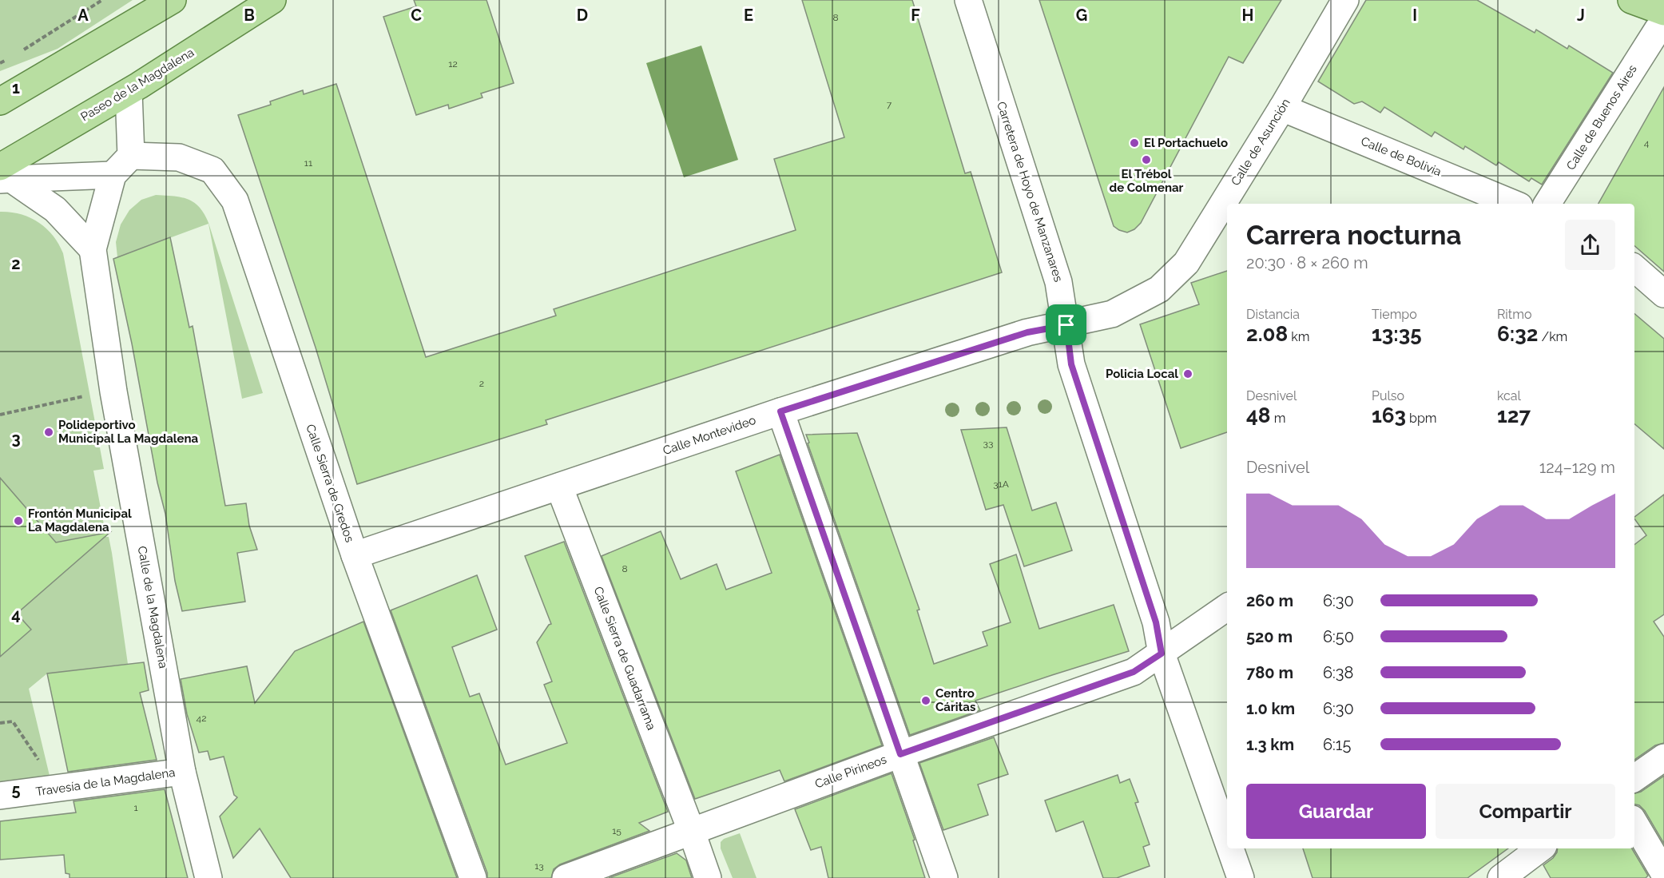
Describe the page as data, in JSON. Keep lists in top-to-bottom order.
{
  "streets": {
    "main road": ["Paseo de la Magdalena"],
    "street": [
      "Calle de Buenos Aires",
      "Calle de Asunción",
      "Calle de Bolivia",
      "Carretera de Hoyo de Manzanares",
      "Calle Montevideo",
      "Calle Sierra de Gredos",
      "Calle de la Magdalena",
      "Calle Sierra de Guadarrama",
      "Calle Pirineos",
      "Travesía de la Magdalena"
    ]
  },
  "crossings": [
    ["Calle de Asunción", "Calle de Bolivia"],
    ["Calle de Asunción", "Carretera de Hoyo de Manzanares"],
    ["Calle de Asunción", "Calle Montevideo"],
    ["Carretera de Hoyo de Manzanares", "Calle Montevideo"],
    ["Carretera de Hoyo de Manzanares", "Calle Pirineos"],
    ["Calle Montevideo", "Calle Sierra de Gredos"],
    ["Calle Montevideo", "Calle Sierra de Guadarrama"],
    ["Calle Sierra de Gredos", "Calle de la Magdalena"],
    ["Calle de la Magdalena", "Travesía de la Magdalena"],
    ["Calle Sierra de Guadarrama", "Calle Pirineos"]
  ],
  "places": [
    "El Portachuelo",
    "El Trébol de Colmenar",
    "Policia Local",
    "Polideportivo Municipal La Magdalena",
    "Frontón Municipal La Magdalena",
    "Centro Cáritas"
  ],
  "house_numbers": [
    "8",
    "12",
    "7",
    "4",
    "11",
    "2",
    "33",
    "31A",
    "8",
    "42",
    "1",
    "15",
    "13"
  ],
  "page": {
    "heading": ["Carrera nocturna", "20:30 · 8 × 260 m"],
    "stats": [
      ["Distancia", "2.08 km"],
      ["Tiempo", "13:35"],
      ["Ritmo", "6:32 /km"],
      ["Desnivel", "48 m"],
      ["Pulso", "163 bpm"],
      ["kcal", "127"]
    ],
    "chart": ["Desnivel", "124–129 m"],
    "list": [
      {
        "name": "260 m",
        "note": "6:30"
      },
      {
        "name": "520 m",
        "note": "6:50"
      },
      {
        "name": "780 m",
        "note": "6:38"
      },
      {
        "name": "1.0 km",
        "note": "6:30"
      },
      {
        "name": "1.3 km",
        "note": "6:15"
      }
    ],
    "buttons": ["Guardar", "Compartir"]
  },
  "grid": {
    "columns": [
      "A",
      "B",
      "C",
      "D",
      "E",
      "F",
      "G",
      "H",
      "I",
      "J"
    ],
    "rows": [
      "1",
      "2",
      "3",
      "4",
      "5"
    ]
  }
}
